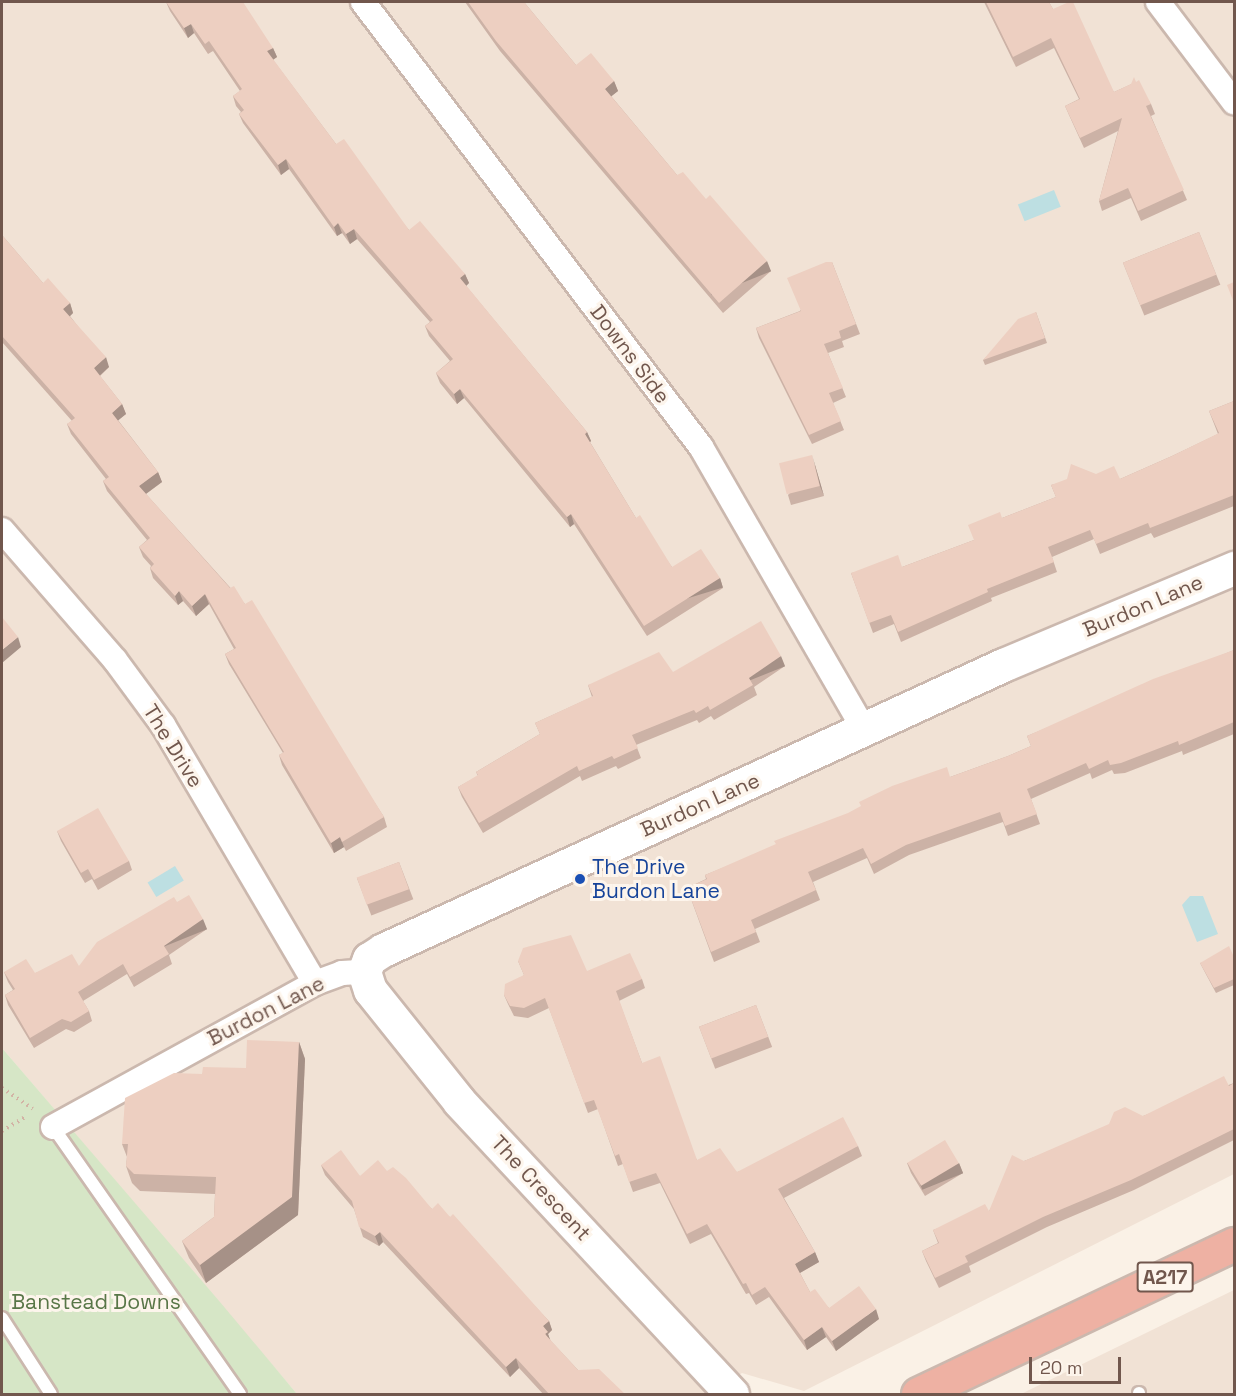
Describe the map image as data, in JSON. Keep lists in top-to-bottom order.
{
  "streets": {
    "highway": ["A217"],
    "street": [
      "Downs Side",
      "Burdon Lane",
      "The Drive",
      "The Crescent"
    ]
  },
  "crossings": [
    ["Downs Side", "Burdon Lane"],
    ["Burdon Lane", "The Drive"],
    ["Burdon Lane", "The Crescent"]
  ],
  "parks": ["Banstead Downs"],
  "places": ["The Drive Burdon Lane"],
  "scale_bar": "20 m"
}
